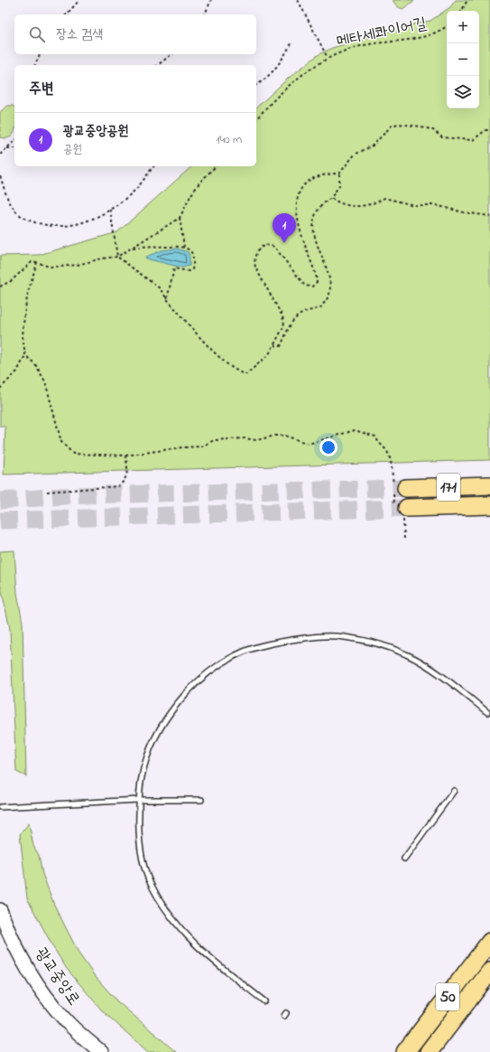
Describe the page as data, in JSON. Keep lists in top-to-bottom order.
{
  "streets": {
    "highway": ["171", "50"],
    "main road": ["광교중앙로"],
    "path": ["메타세콰이어길"]
  },
  "page": {
    "map_buttons": ["+", "−"],
    "search": "장소 검색",
    "heading": "주변",
    "list": [
      {
        "mark": "1",
        "name": "광교중앙공원",
        "note": "공원",
        "value": "140 m"
      }
    ],
    "pins": "1"
  }
}
